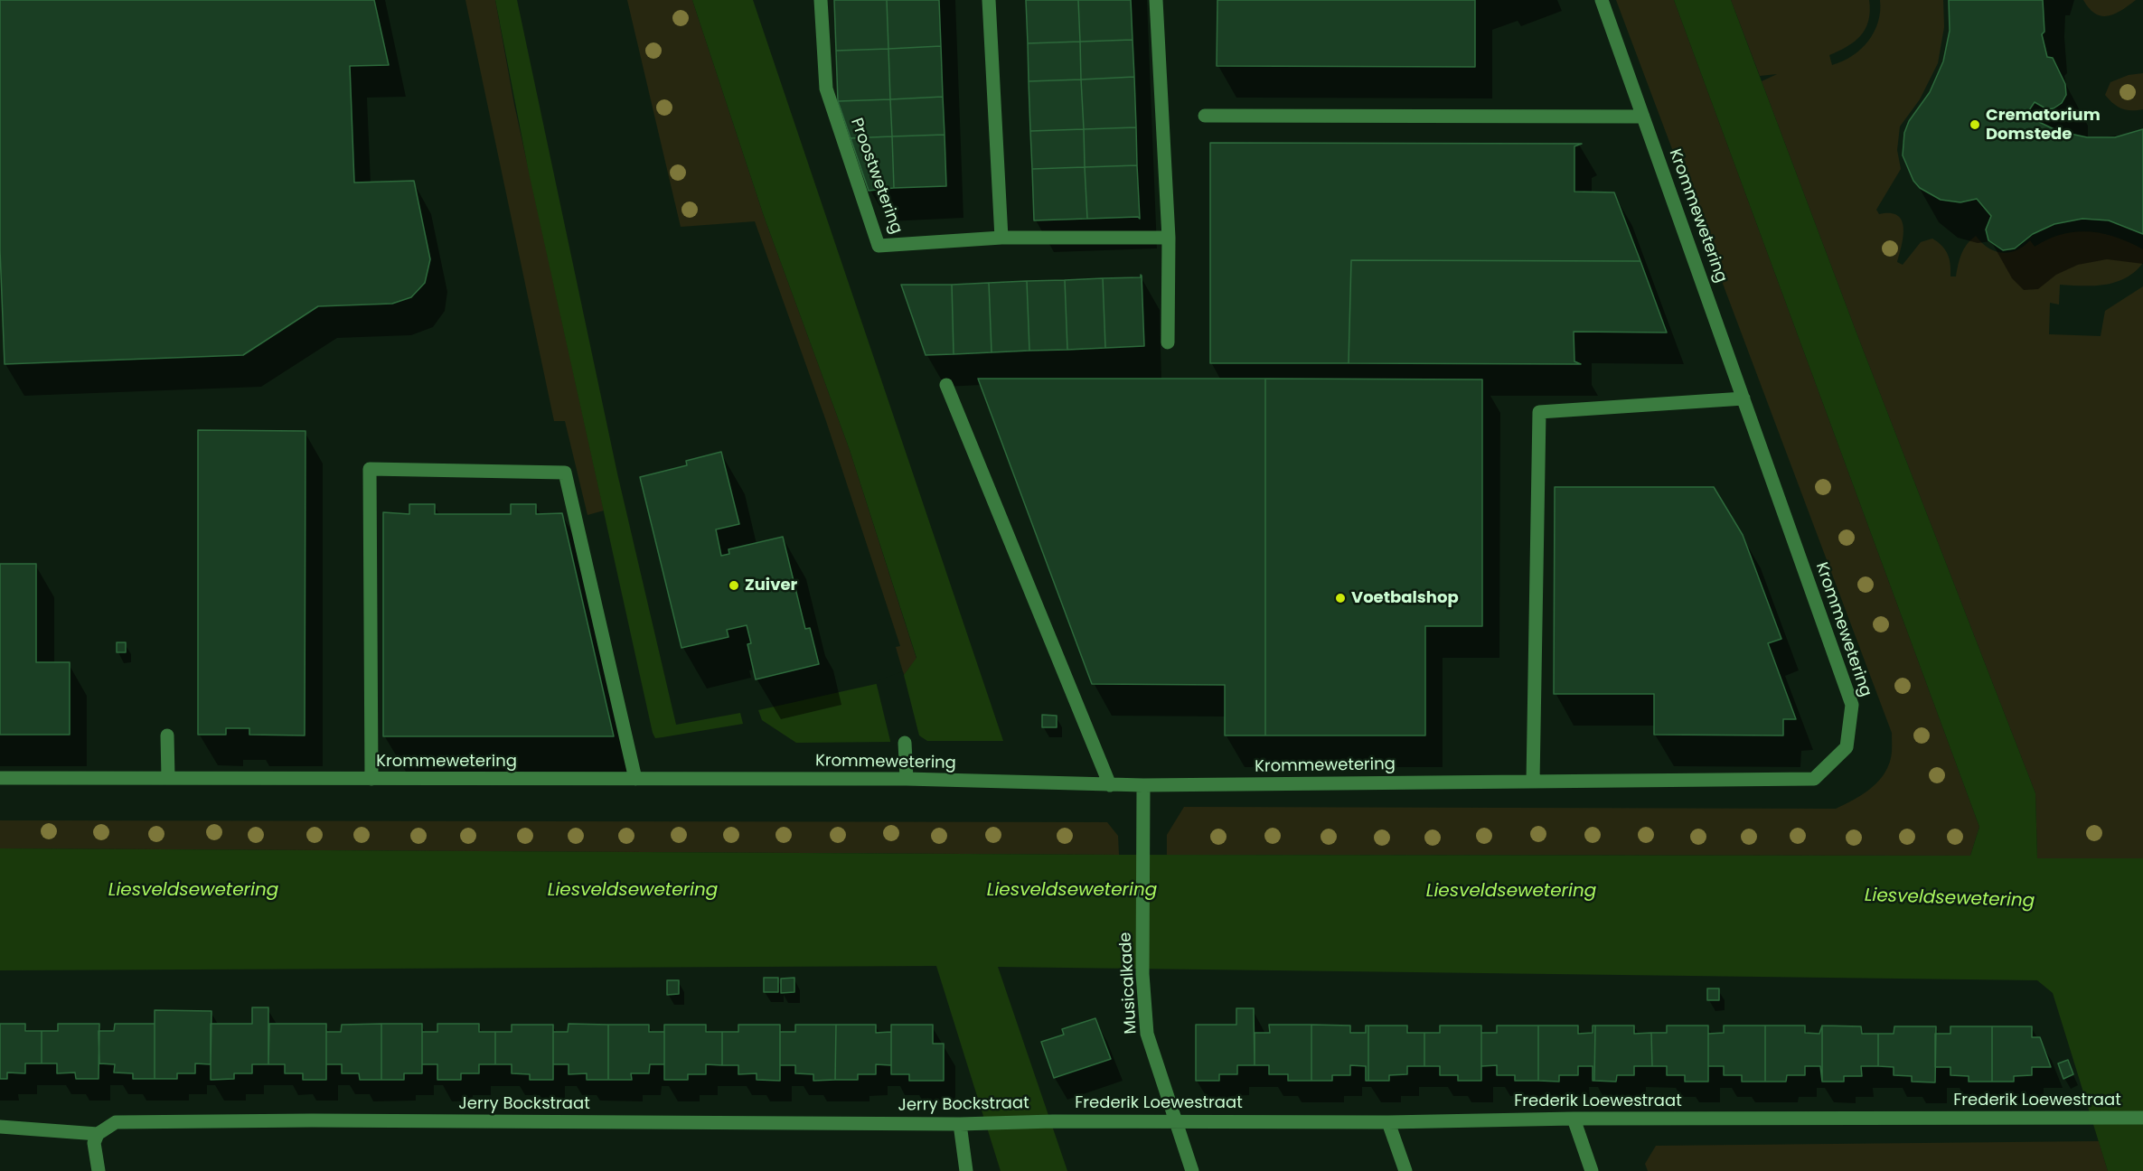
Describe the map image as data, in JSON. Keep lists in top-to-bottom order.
{
  "streets": {
    "street": [
      "Proostwetering",
      "Krommewetering",
      "Musicalkade",
      "Frederik Loewestraat",
      "Jerry Bockstraat"
    ]
  },
  "crossings": [
    ["Krommewetering", "Musicalkade"],
    ["Musicalkade", "Frederik Loewestraat"],
    ["Frederik Loewestraat", "Jerry Bockstraat"]
  ],
  "water": ["Liesveldsewetering"],
  "places": ["Crematorium Domstede", "Zuiver", "Voetbalshop"]
}
